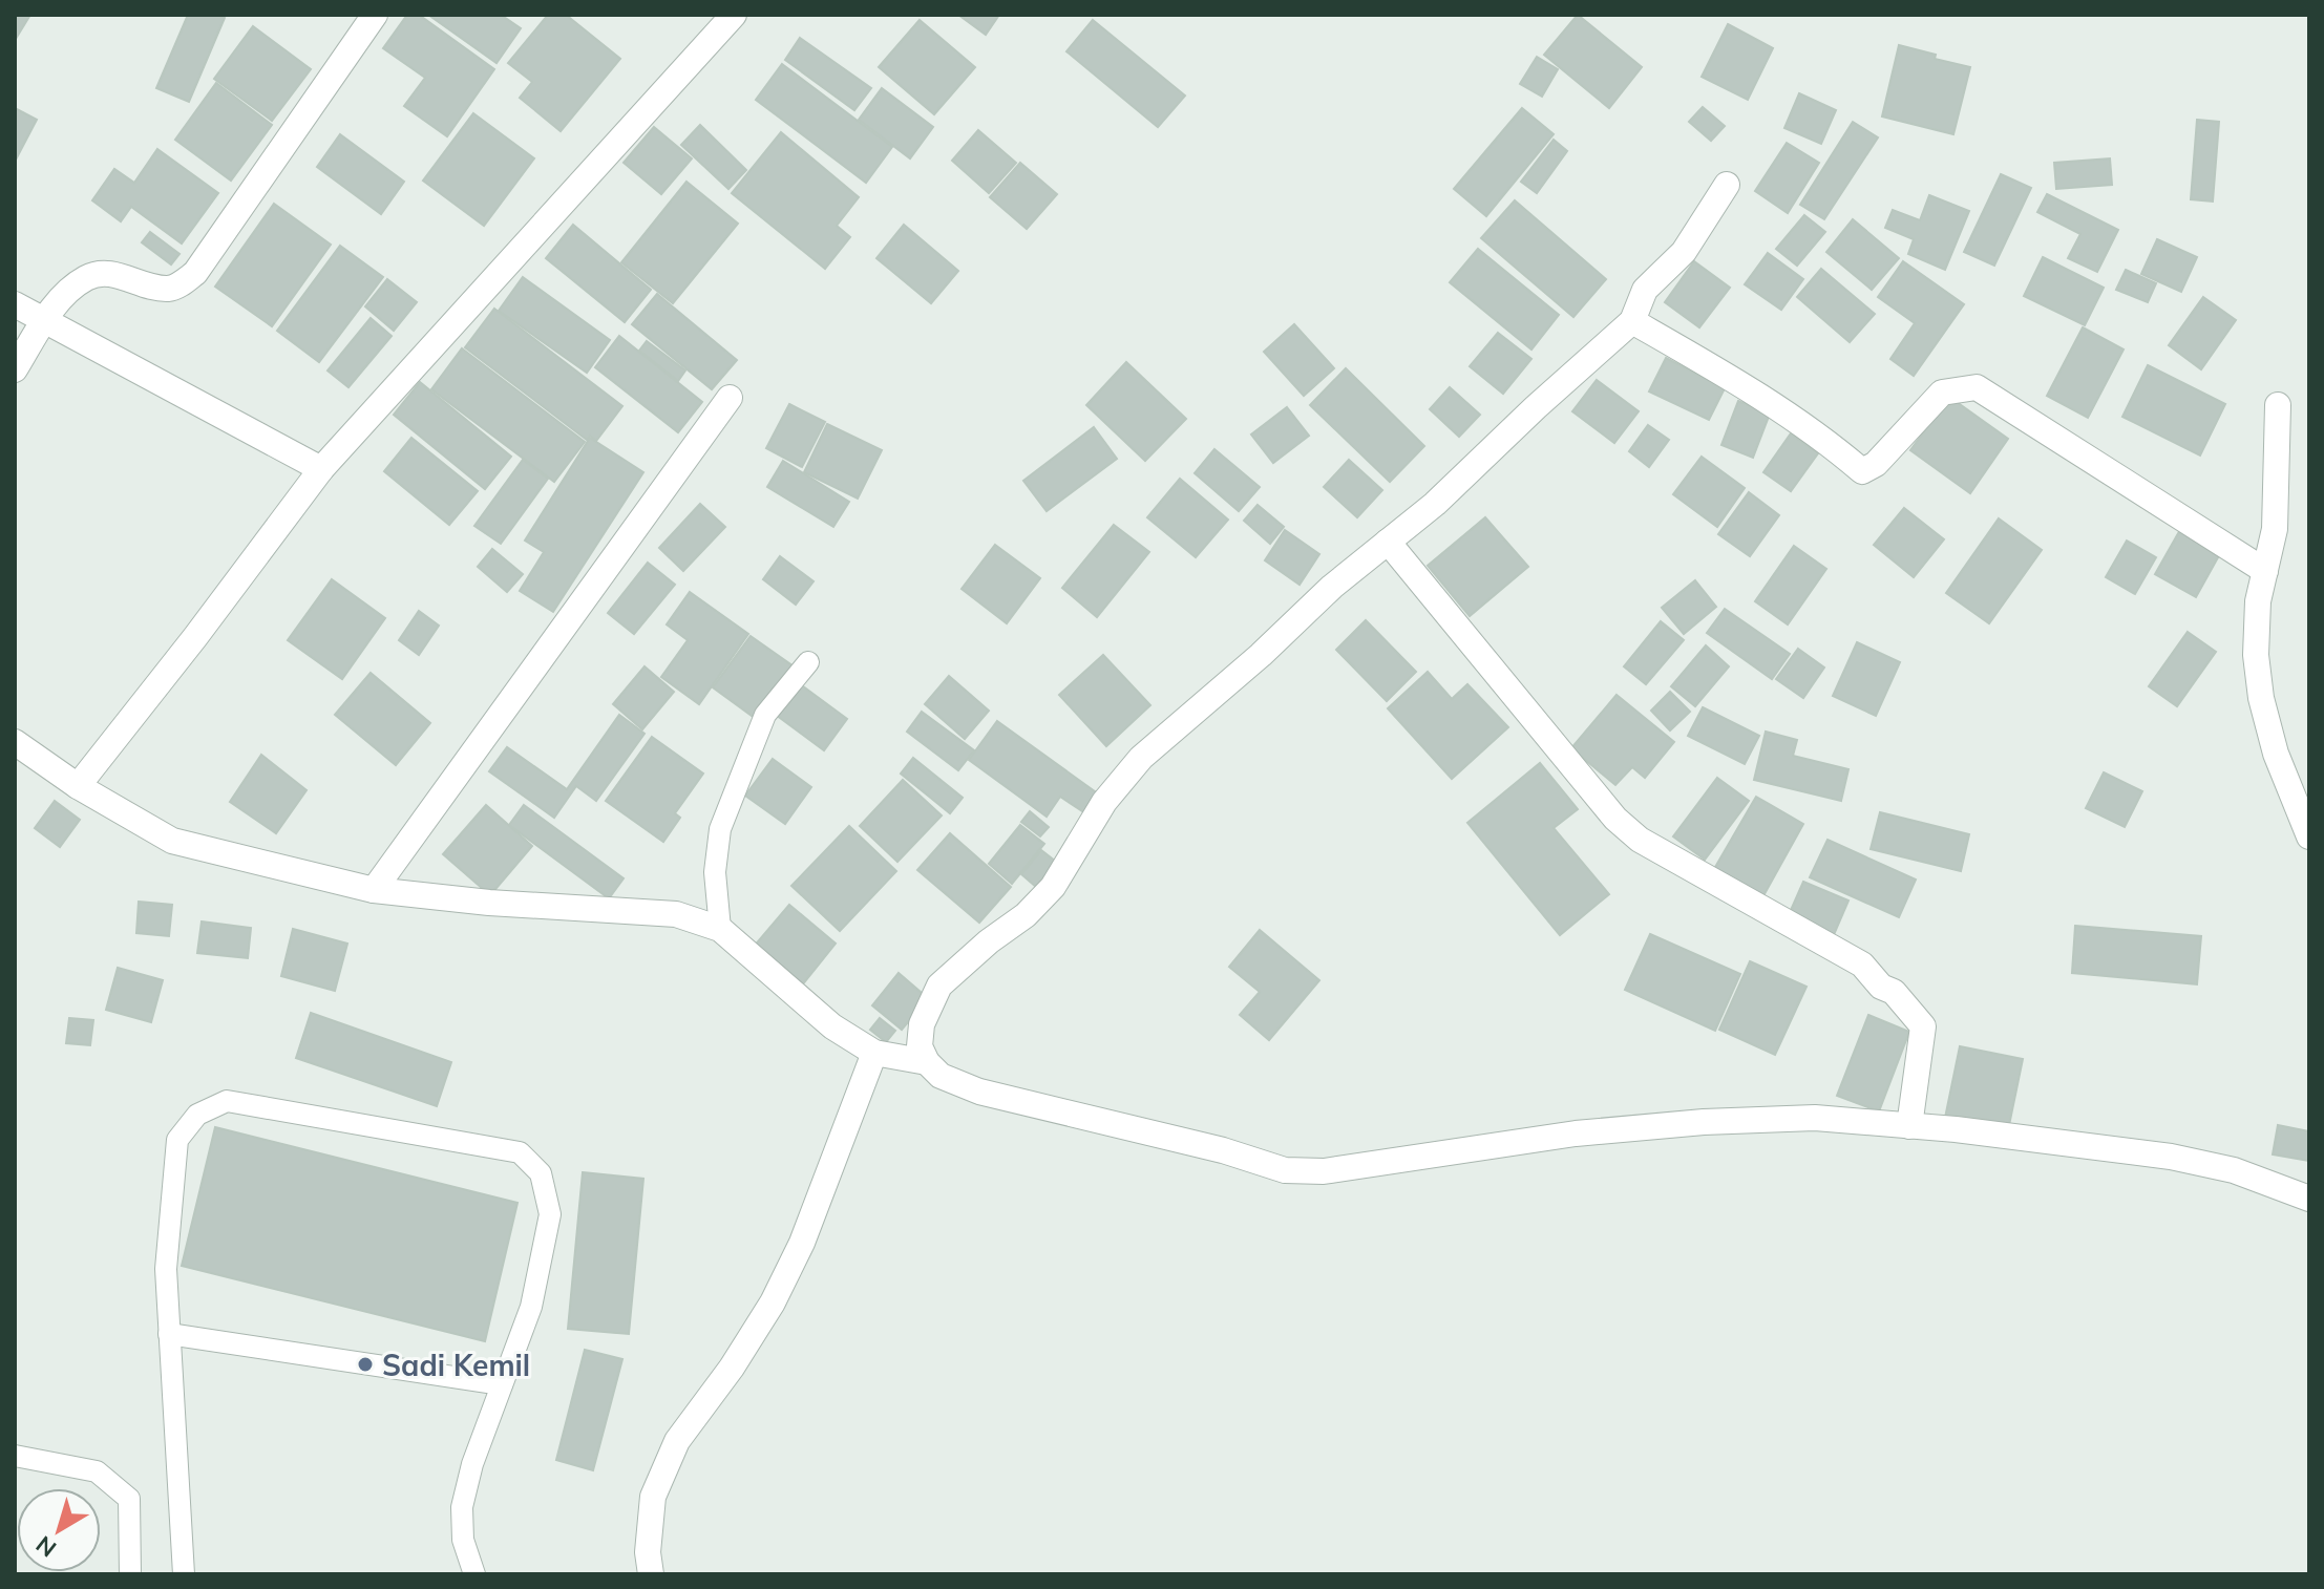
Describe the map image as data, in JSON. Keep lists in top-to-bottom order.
{
  "places": ["Sadi Kemil"],
  "north": "bottom left"
}
